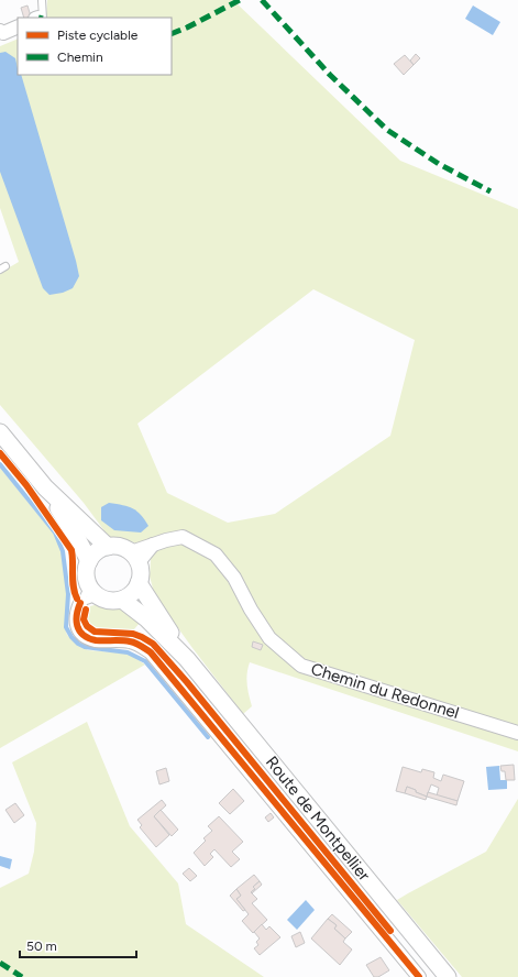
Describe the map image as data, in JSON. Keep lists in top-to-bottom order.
{
  "streets": {
    "street": ["Chemin du Redonnel", "Route de Montpellier"]
  },
  "crossings": [
    ["Chemin du Redonnel", "Route de Montpellier"]
  ],
  "legend": ["Piste cyclable", "Chemin"],
  "scale_bar": "50 m"
}
